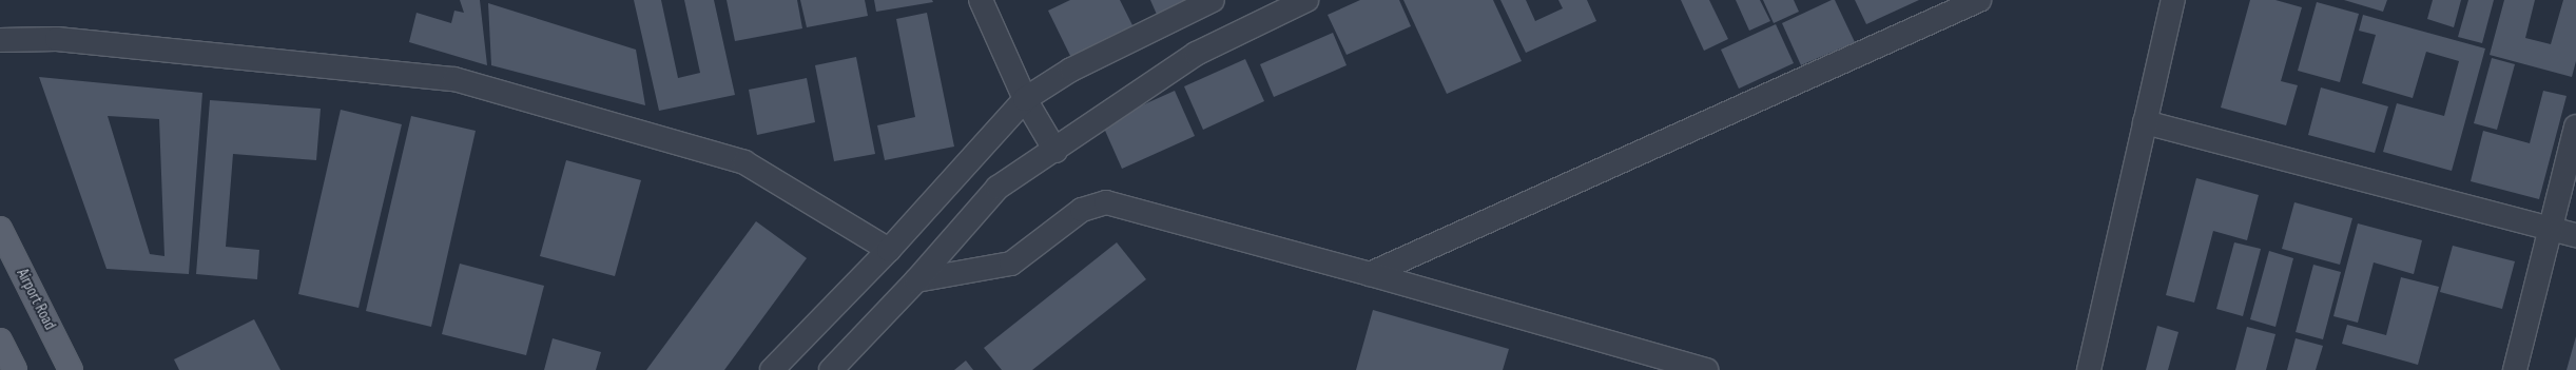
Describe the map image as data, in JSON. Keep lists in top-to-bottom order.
{
  "streets": {
    "main road": ["Airport Road"]
  }
}
